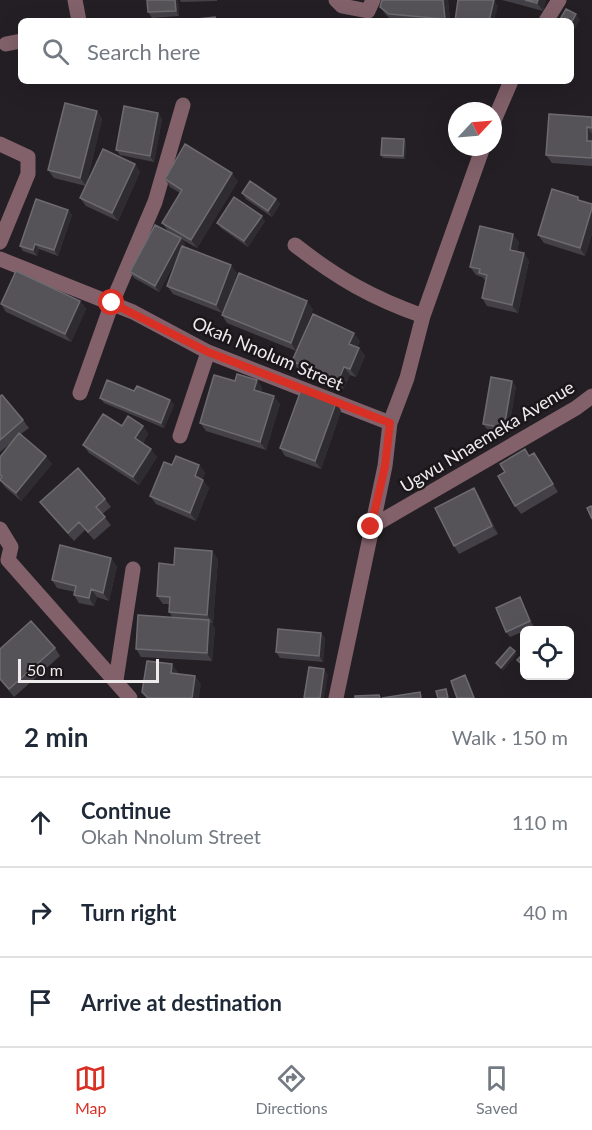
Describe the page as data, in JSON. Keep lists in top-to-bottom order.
{
  "streets": {
    "street": ["Okah Nnolum Street", "Ugwu Nnaemeka Avenue"]
  },
  "scale_bar": "50 m",
  "north": "top right",
  "page": {
    "search": "Search here",
    "scale": "50 m",
    "heading": ["2 min", "Walk · 150 m"],
    "list": [
      ["Continue", "Okah Nnolum Street", "110 m"],
      ["Turn right", "40 m"],
      "Arrive at destination"
    ],
    "nav": ["Map", "Directions", "Saved"]
  }
}
